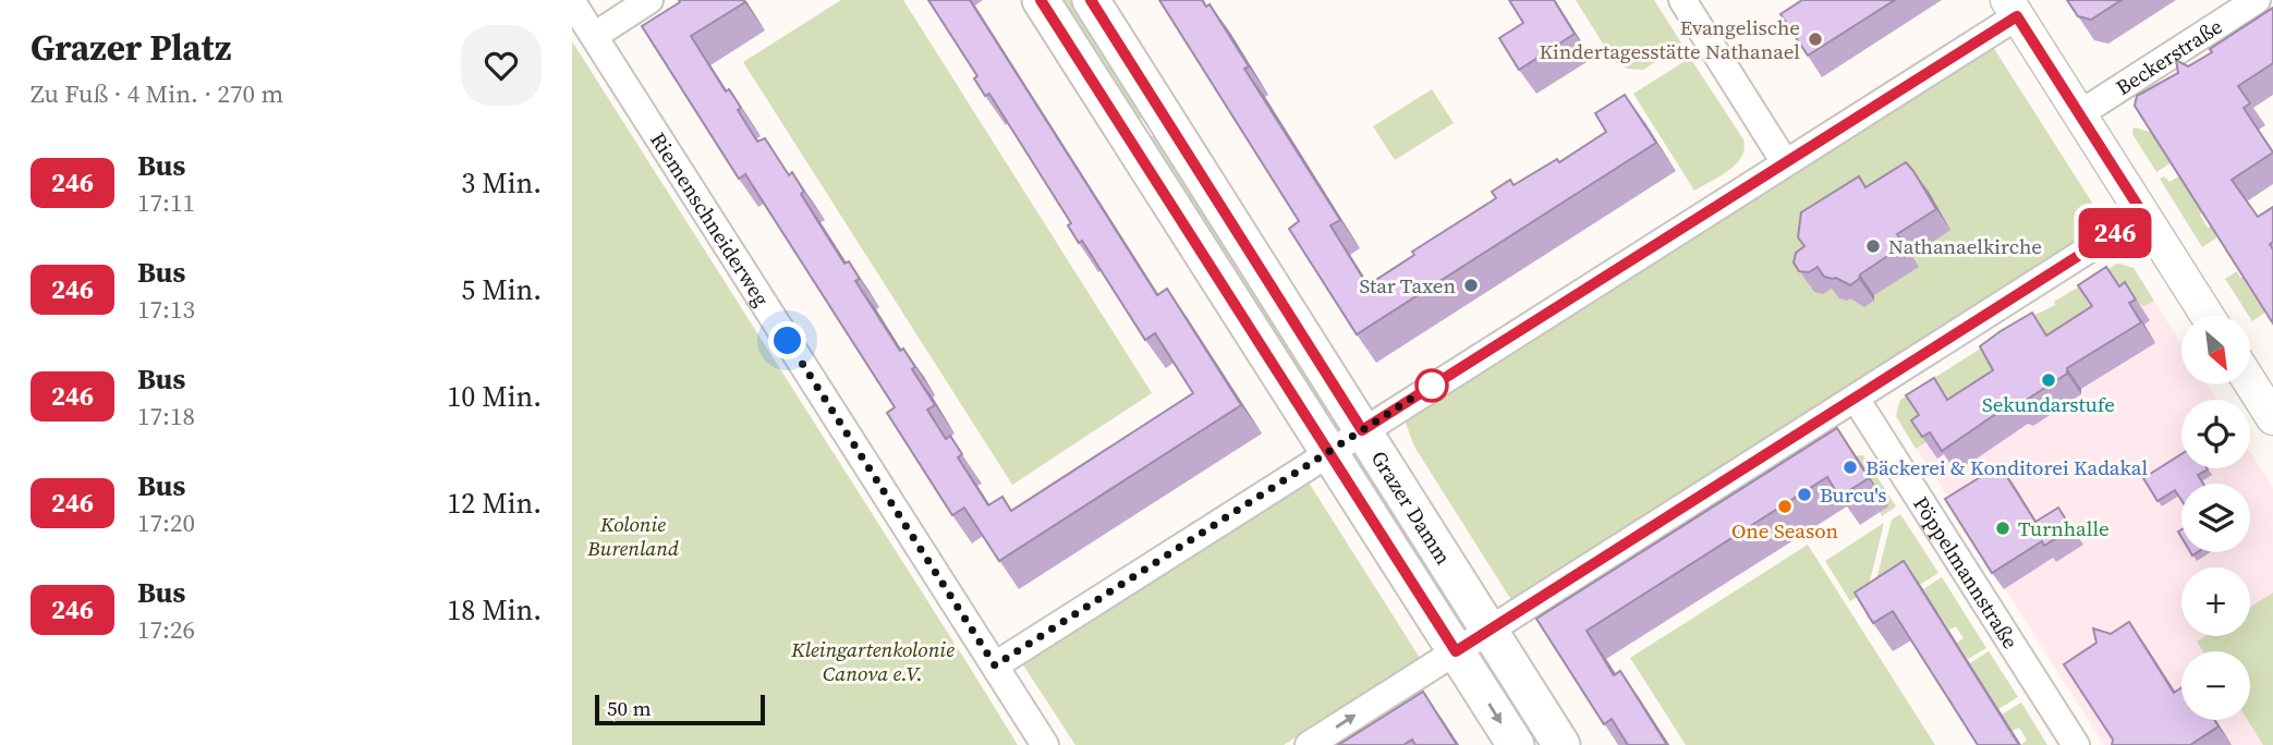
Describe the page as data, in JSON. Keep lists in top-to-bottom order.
{
  "streets": {
    "main road": ["Grazer Damm"],
    "street": ["Beckerstraße", "Riemenschneiderweg", "Pöppelmannstraße"]
  },
  "parks": ["Kolonie Burenland", "Kleingartenkolonie Canova e.V."],
  "places": [
    "Evangelische Kindertagesstätte Nathanael",
    "Nathanaelkirche",
    "Star Taxen",
    "Sekundarstufe",
    "Bäckerei & Konditorei Kadakal",
    "Burcu's",
    "One Season",
    "Turnhalle"
  ],
  "lines": ["bus line 246"],
  "scale_bar": "50 m",
  "north": "bottom right",
  "page": {
    "heading": ["Grazer Platz", "Zu Fuß · 4 Min. · 270 m"],
    "on_map": "246",
    "list": [
      {
        "mark": "246",
        "name": "Bus",
        "note": "17:11",
        "value": "3 Min."
      },
      {
        "mark": "246",
        "name": "Bus",
        "note": "17:13",
        "value": "5 Min."
      },
      {
        "mark": "246",
        "name": "Bus",
        "note": "17:18",
        "value": "10 Min."
      },
      {
        "mark": "246",
        "name": "Bus",
        "note": "17:20",
        "value": "12 Min."
      },
      {
        "mark": "246",
        "name": "Bus",
        "note": "17:26",
        "value": "18 Min."
      }
    ],
    "map_buttons": ["+", "−"],
    "scale": "50 m"
  }
}
